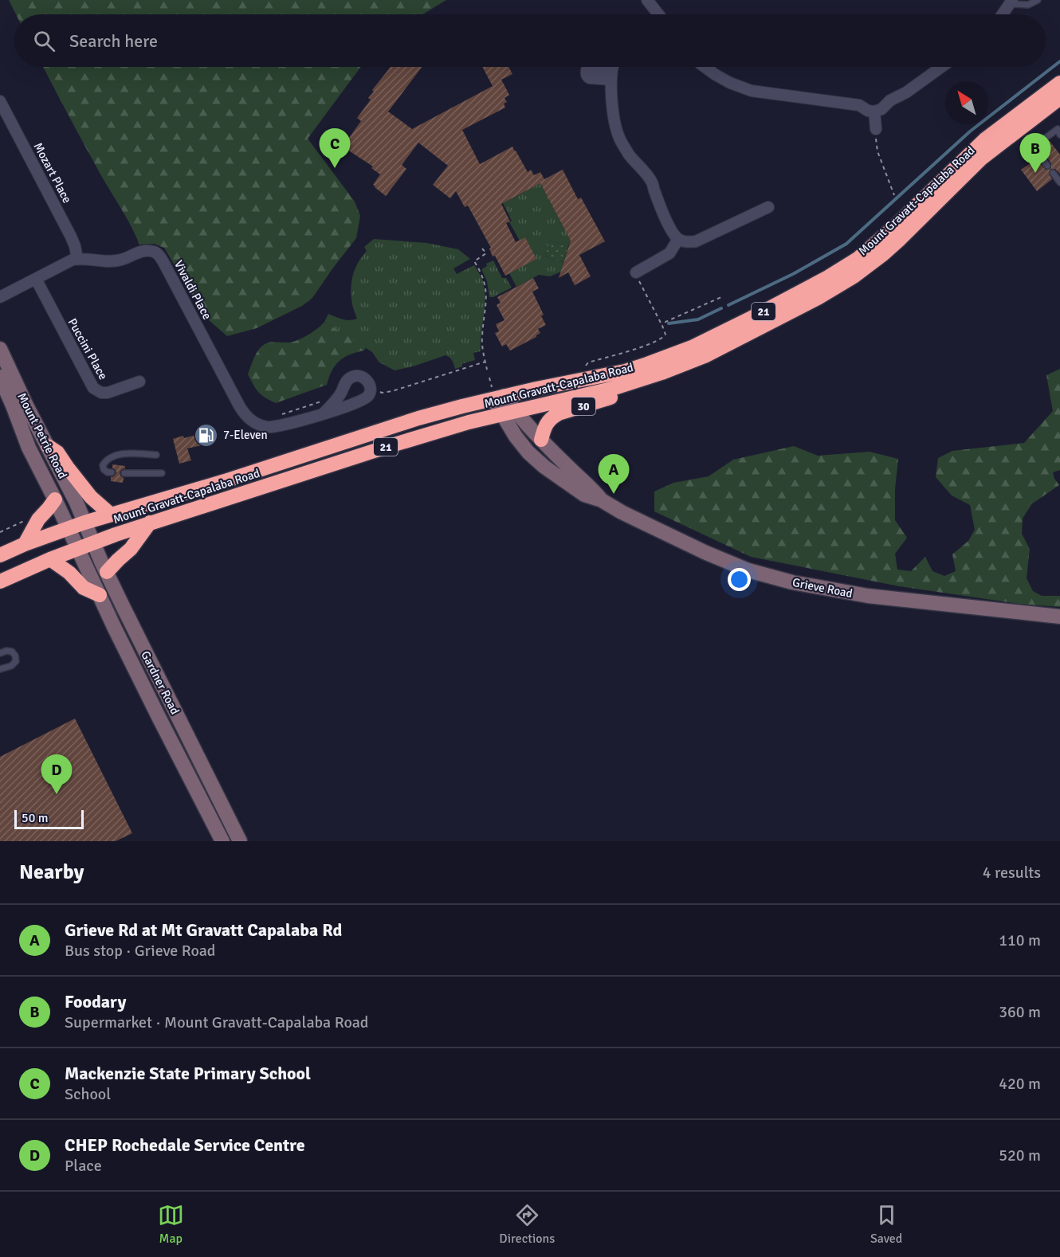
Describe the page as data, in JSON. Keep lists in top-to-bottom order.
{
  "streets": {
    "highway": ["Mount Gravatt-Capalaba Road", "21", "30"],
    "street": [
      "Mozart Place",
      "Vivaldi Place",
      "Puccini Place",
      "Mount Petrie Road",
      "Grieve Road",
      "Gardner Road"
    ]
  },
  "crossings": [
    ["Mozart Place", "Vivaldi Place"],
    ["Mount Gravatt-Capalaba Road", "30"],
    ["Mount Gravatt-Capalaba Road", "Mount Petrie Road"],
    ["Mount Gravatt-Capalaba Road", "Grieve Road"],
    ["Mount Gravatt-Capalaba Road", "Gardner Road"],
    ["Vivaldi Place", "Puccini Place"],
    ["30", "Grieve Road"],
    ["Mount Petrie Road", "Gardner Road"]
  ],
  "places": {
    "fuel station": ["7-Eleven"]
  },
  "scale_bar": "50 m",
  "north": "top left",
  "page": {
    "search": "Search here",
    "pins": [
      "C",
      "B",
      "A",
      "D"
    ],
    "scale": "50 m",
    "heading": ["Nearby", "4 results"],
    "list": [
      {
        "mark": "A",
        "name": "Grieve Rd at Mt Gravatt Capalaba Rd",
        "note": "Bus stop · Grieve Road",
        "value": "110 m"
      },
      {
        "mark": "B",
        "name": "Foodary",
        "note": "Supermarket · Mount Gravatt-Capalaba Road",
        "value": "360 m"
      },
      {
        "mark": "C",
        "name": "Mackenzie State Primary School",
        "note": "School",
        "value": "420 m"
      },
      {
        "mark": "D",
        "name": "CHEP Rochedale Service Centre",
        "note": "Place",
        "value": "520 m"
      }
    ],
    "nav": ["Map", "Directions", "Saved"]
  }
}
